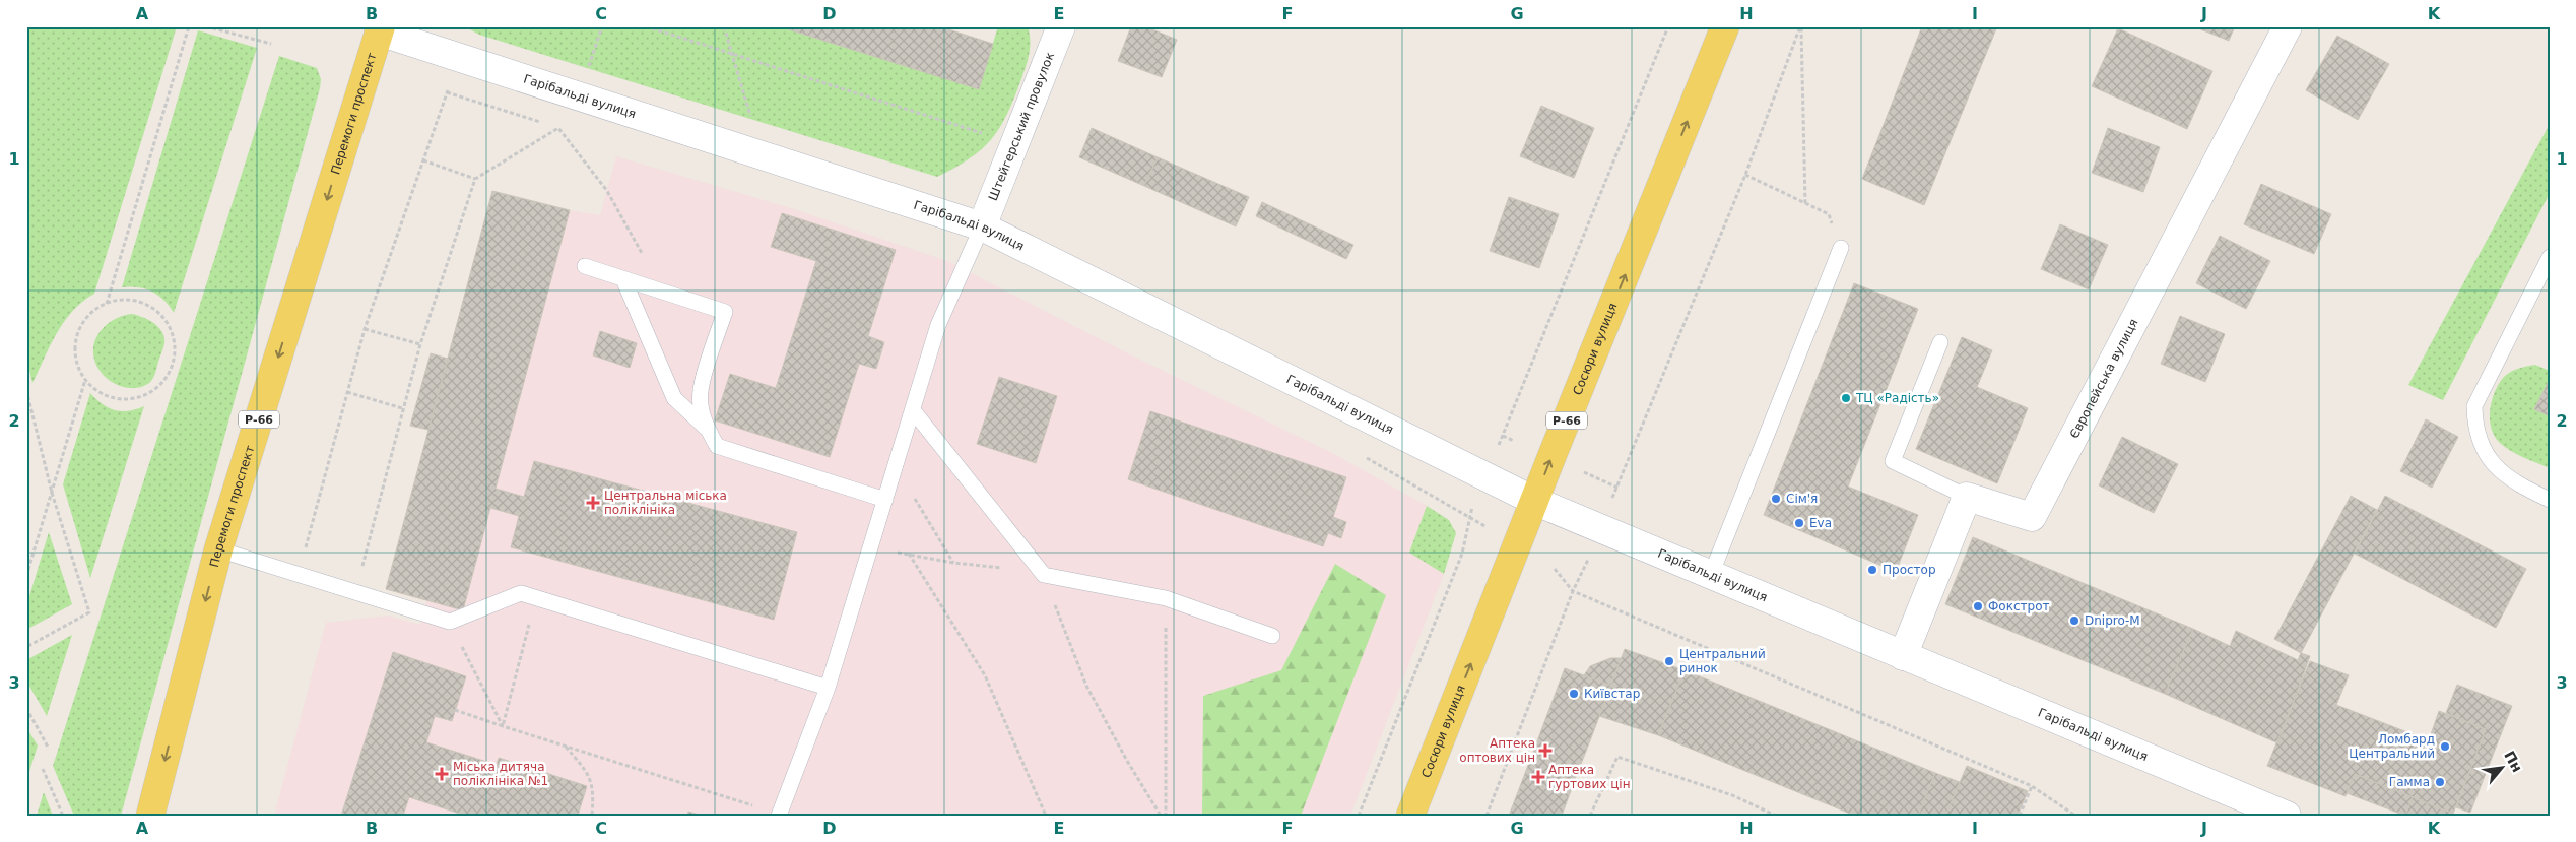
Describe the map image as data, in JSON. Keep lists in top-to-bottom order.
{
  "streets": {
    "main road": [
      "Гарібальді вулиця",
      "Перемоги проспект",
      "Штейгерський провулок",
      "Сосюри вулиця",
      "Європейська вулиця",
      "Р-66"
    ]
  },
  "crossings": [
    ["Гарібальді вулиця", "Перемоги проспект"],
    ["Гарібальді вулиця", "Штейгерський провулок"],
    ["Гарібальді вулиця", "Сосюри вулиця"]
  ],
  "one_way": ["Перемоги проспект", "Сосюри вулиця"],
  "places": {
    "other": [
      "ТЦ «Радість»",
      "Сім'я",
      "Eva",
      "Простор",
      "Фокстрот",
      "Dnipro-M",
      "Центральний ринок",
      "Київстар",
      "Ломбард Центральний",
      "Гамма"
    ],
    "health": [
      "Центральна міська полiклiнiка",
      "Аптека оптових цін",
      "Міська дитяча поліклініка №1",
      "Аптека гуртових цін"
    ]
  },
  "north": "top right",
  "grid": {
    "columns": [
      "A",
      "B",
      "C",
      "D",
      "E",
      "F",
      "G",
      "H",
      "I",
      "J",
      "K"
    ],
    "rows": ["1", "2", "3"]
  }
}
